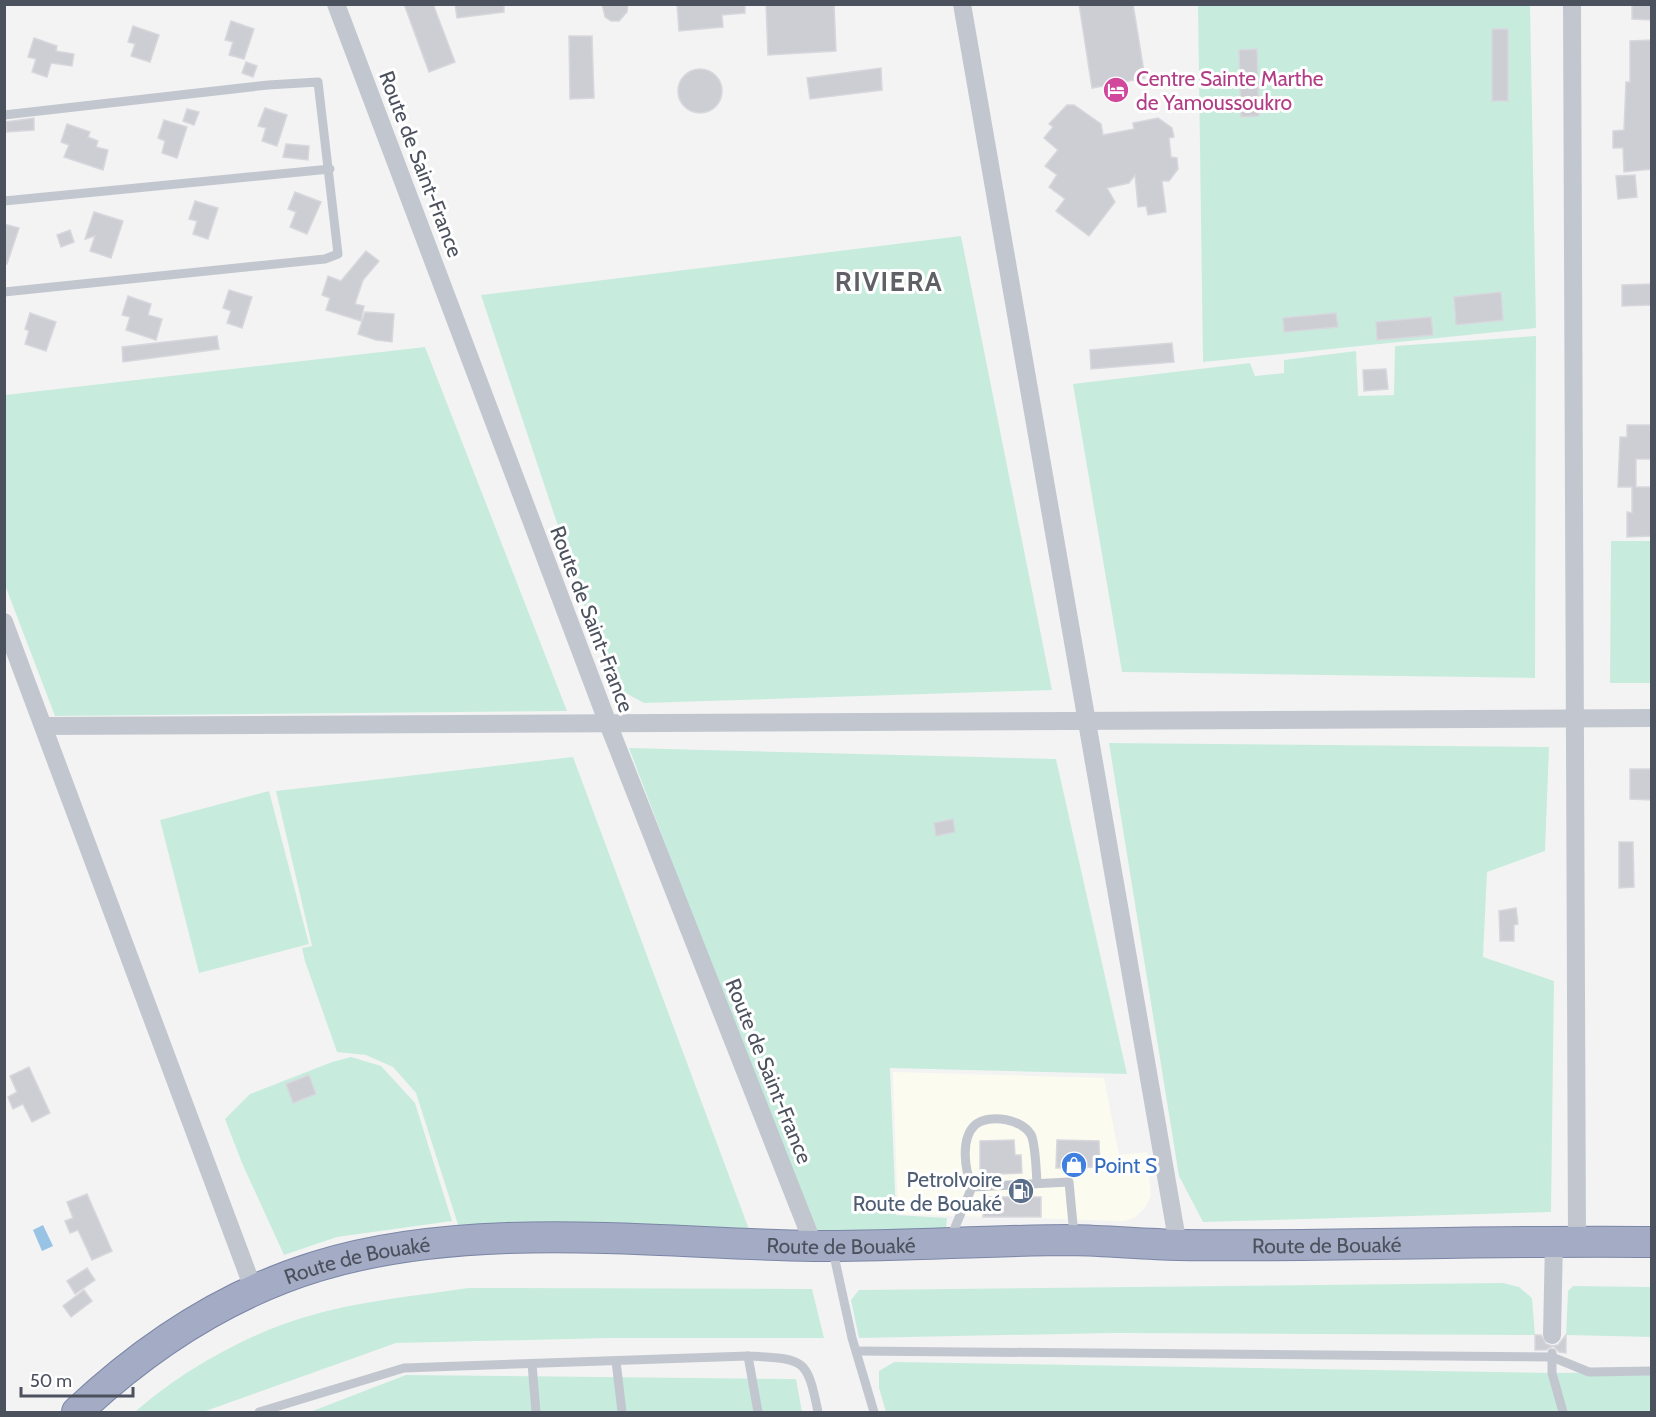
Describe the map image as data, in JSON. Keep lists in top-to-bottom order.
{
  "streets": {
    "highway": ["Route de Bouaké"],
    "street": ["Route de Saint-France"]
  },
  "crossings": [
    ["Route de Saint-France", "Route de Bouaké"]
  ],
  "districts": ["RIVIERA"],
  "places": {
    "hotel": ["Centre Sainte Marthe de Yamoussoukro"],
    "shop": ["Point S"],
    "fuel station": ["PetroIvoire Route de Bouaké"]
  },
  "scale_bar": "50 m"
}
